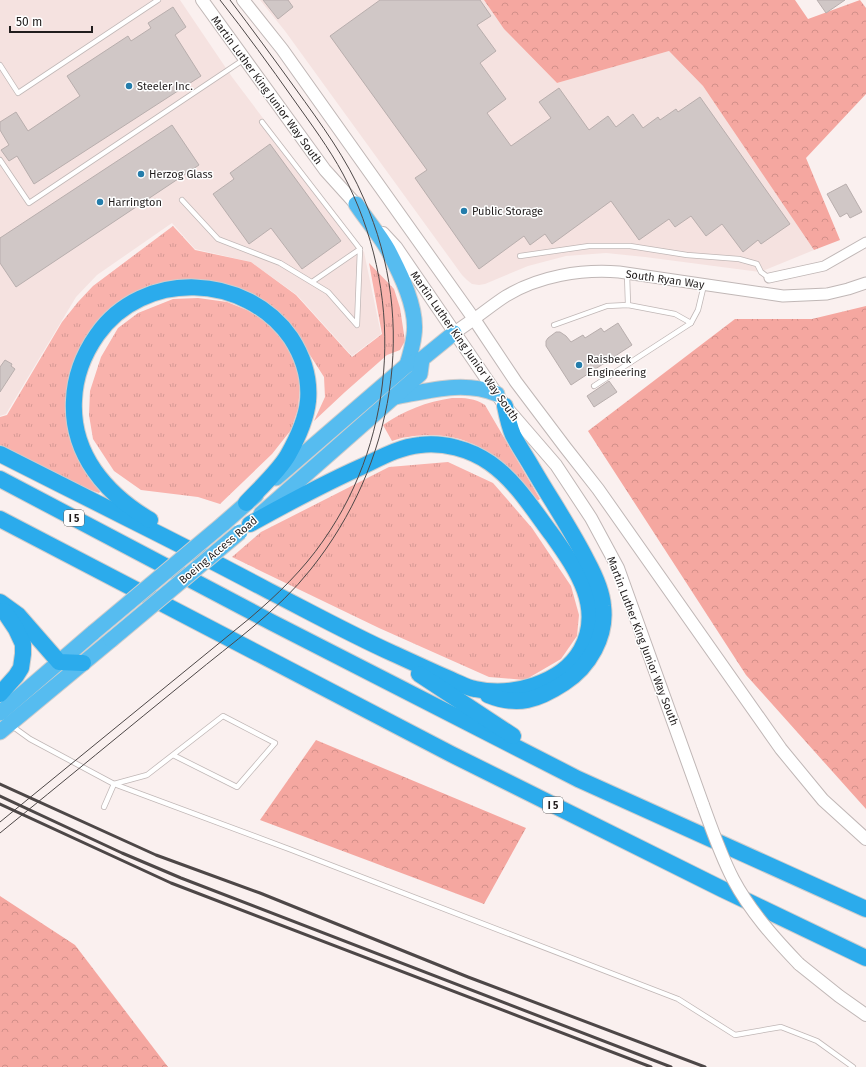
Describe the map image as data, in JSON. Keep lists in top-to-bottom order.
{
  "streets": {
    "highway": ["I 5", "Boeing Access Road"],
    "main road": ["Martin Luther King Junior Way South"],
    "street": ["South Ryan Way"]
  },
  "crossings": [
    ["Martin Luther King Junior Way South", "South Ryan Way"],
    ["Martin Luther King Junior Way South", "Boeing Access Road"],
    ["South Ryan Way", "Boeing Access Road"]
  ],
  "places": [
    "Steeler Inc.",
    "Herzog Glass",
    "Harrington",
    "Public Storage",
    "Raisbeck Engineering"
  ],
  "scale_bar": "50 m"
}
